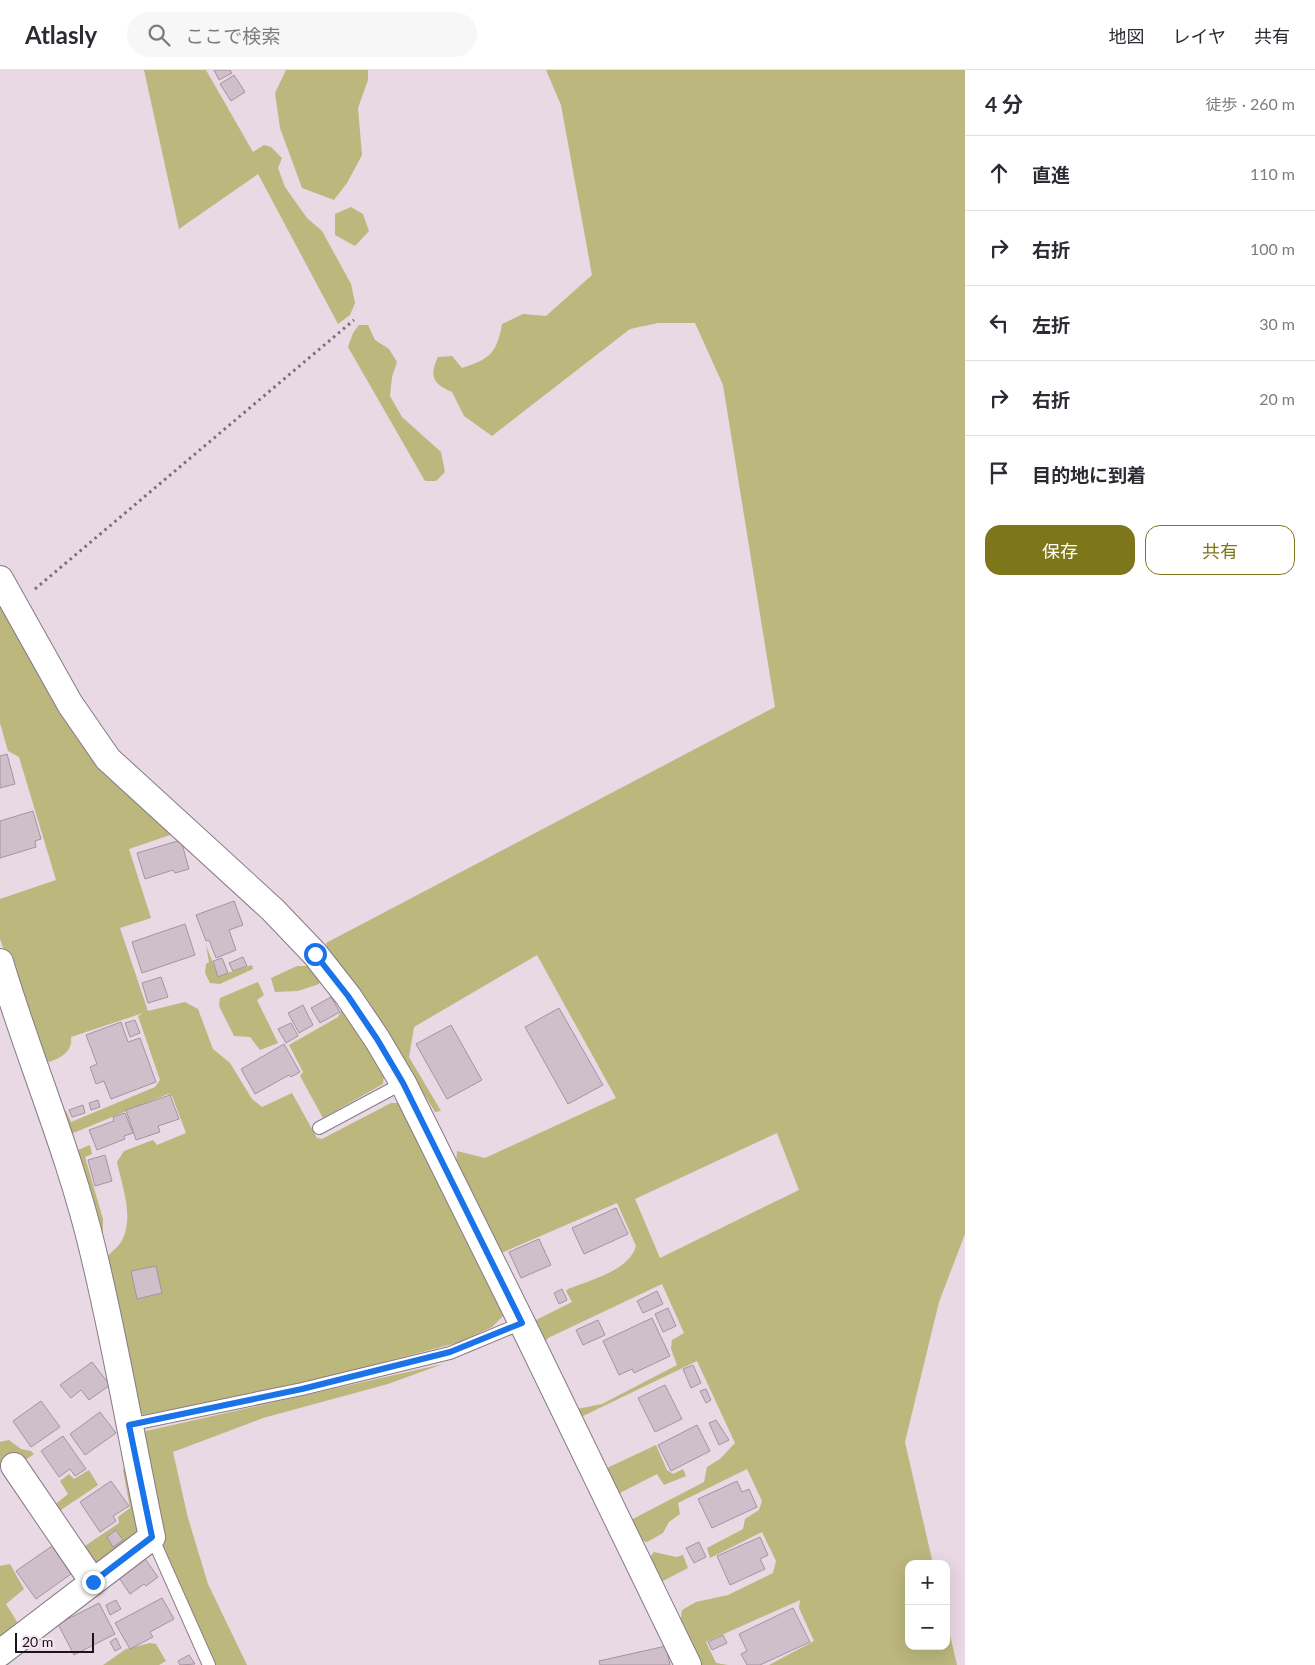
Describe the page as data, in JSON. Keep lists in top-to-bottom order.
{
  "scale_bar": "20 m",
  "page": {
    "header": "Atlasly",
    "search": "ここで検索",
    "nav": ["地図", "レイヤ", "共有"],
    "heading": ["4 分", "徒歩 · 260 m"],
    "list": [
      ["直進", "110 m"],
      ["右折", "100 m"],
      ["左折", "30 m"],
      ["右折", "20 m"],
      "目的地に到着"
    ],
    "buttons": ["保存", "共有"],
    "map_buttons": ["+", "−"],
    "scale": "20 m"
  }
}
